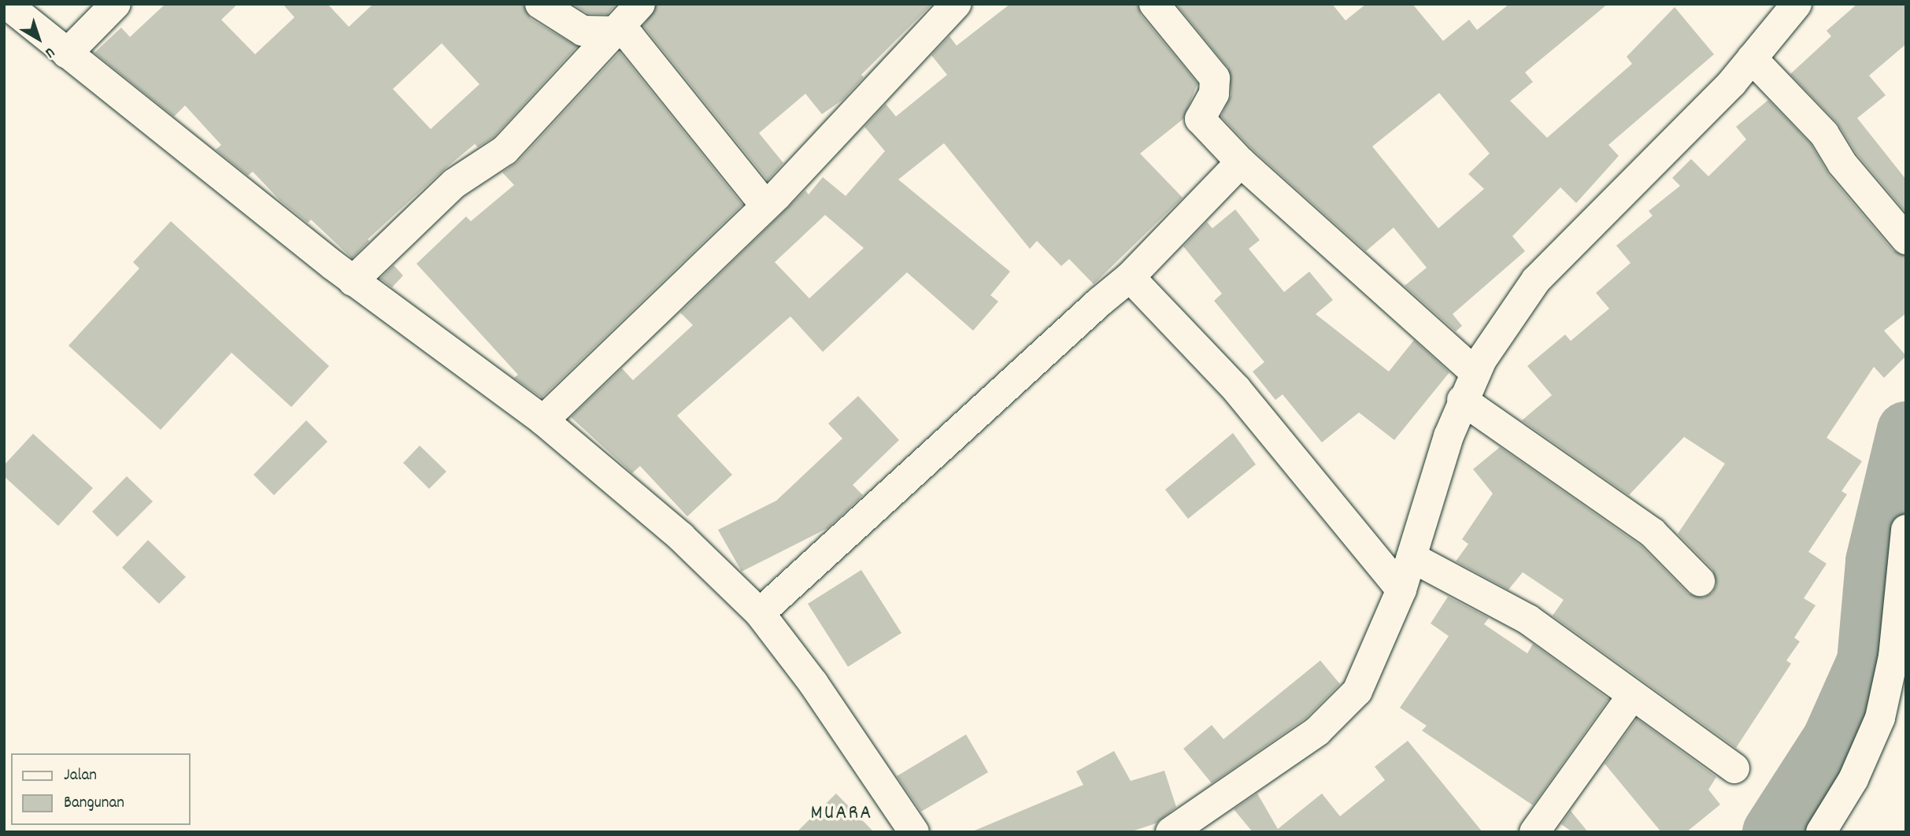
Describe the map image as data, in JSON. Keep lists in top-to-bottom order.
{
  "districts": ["MUARA"],
  "legend": ["Jalan", "Bangunan"],
  "north": "bottom right"
}
